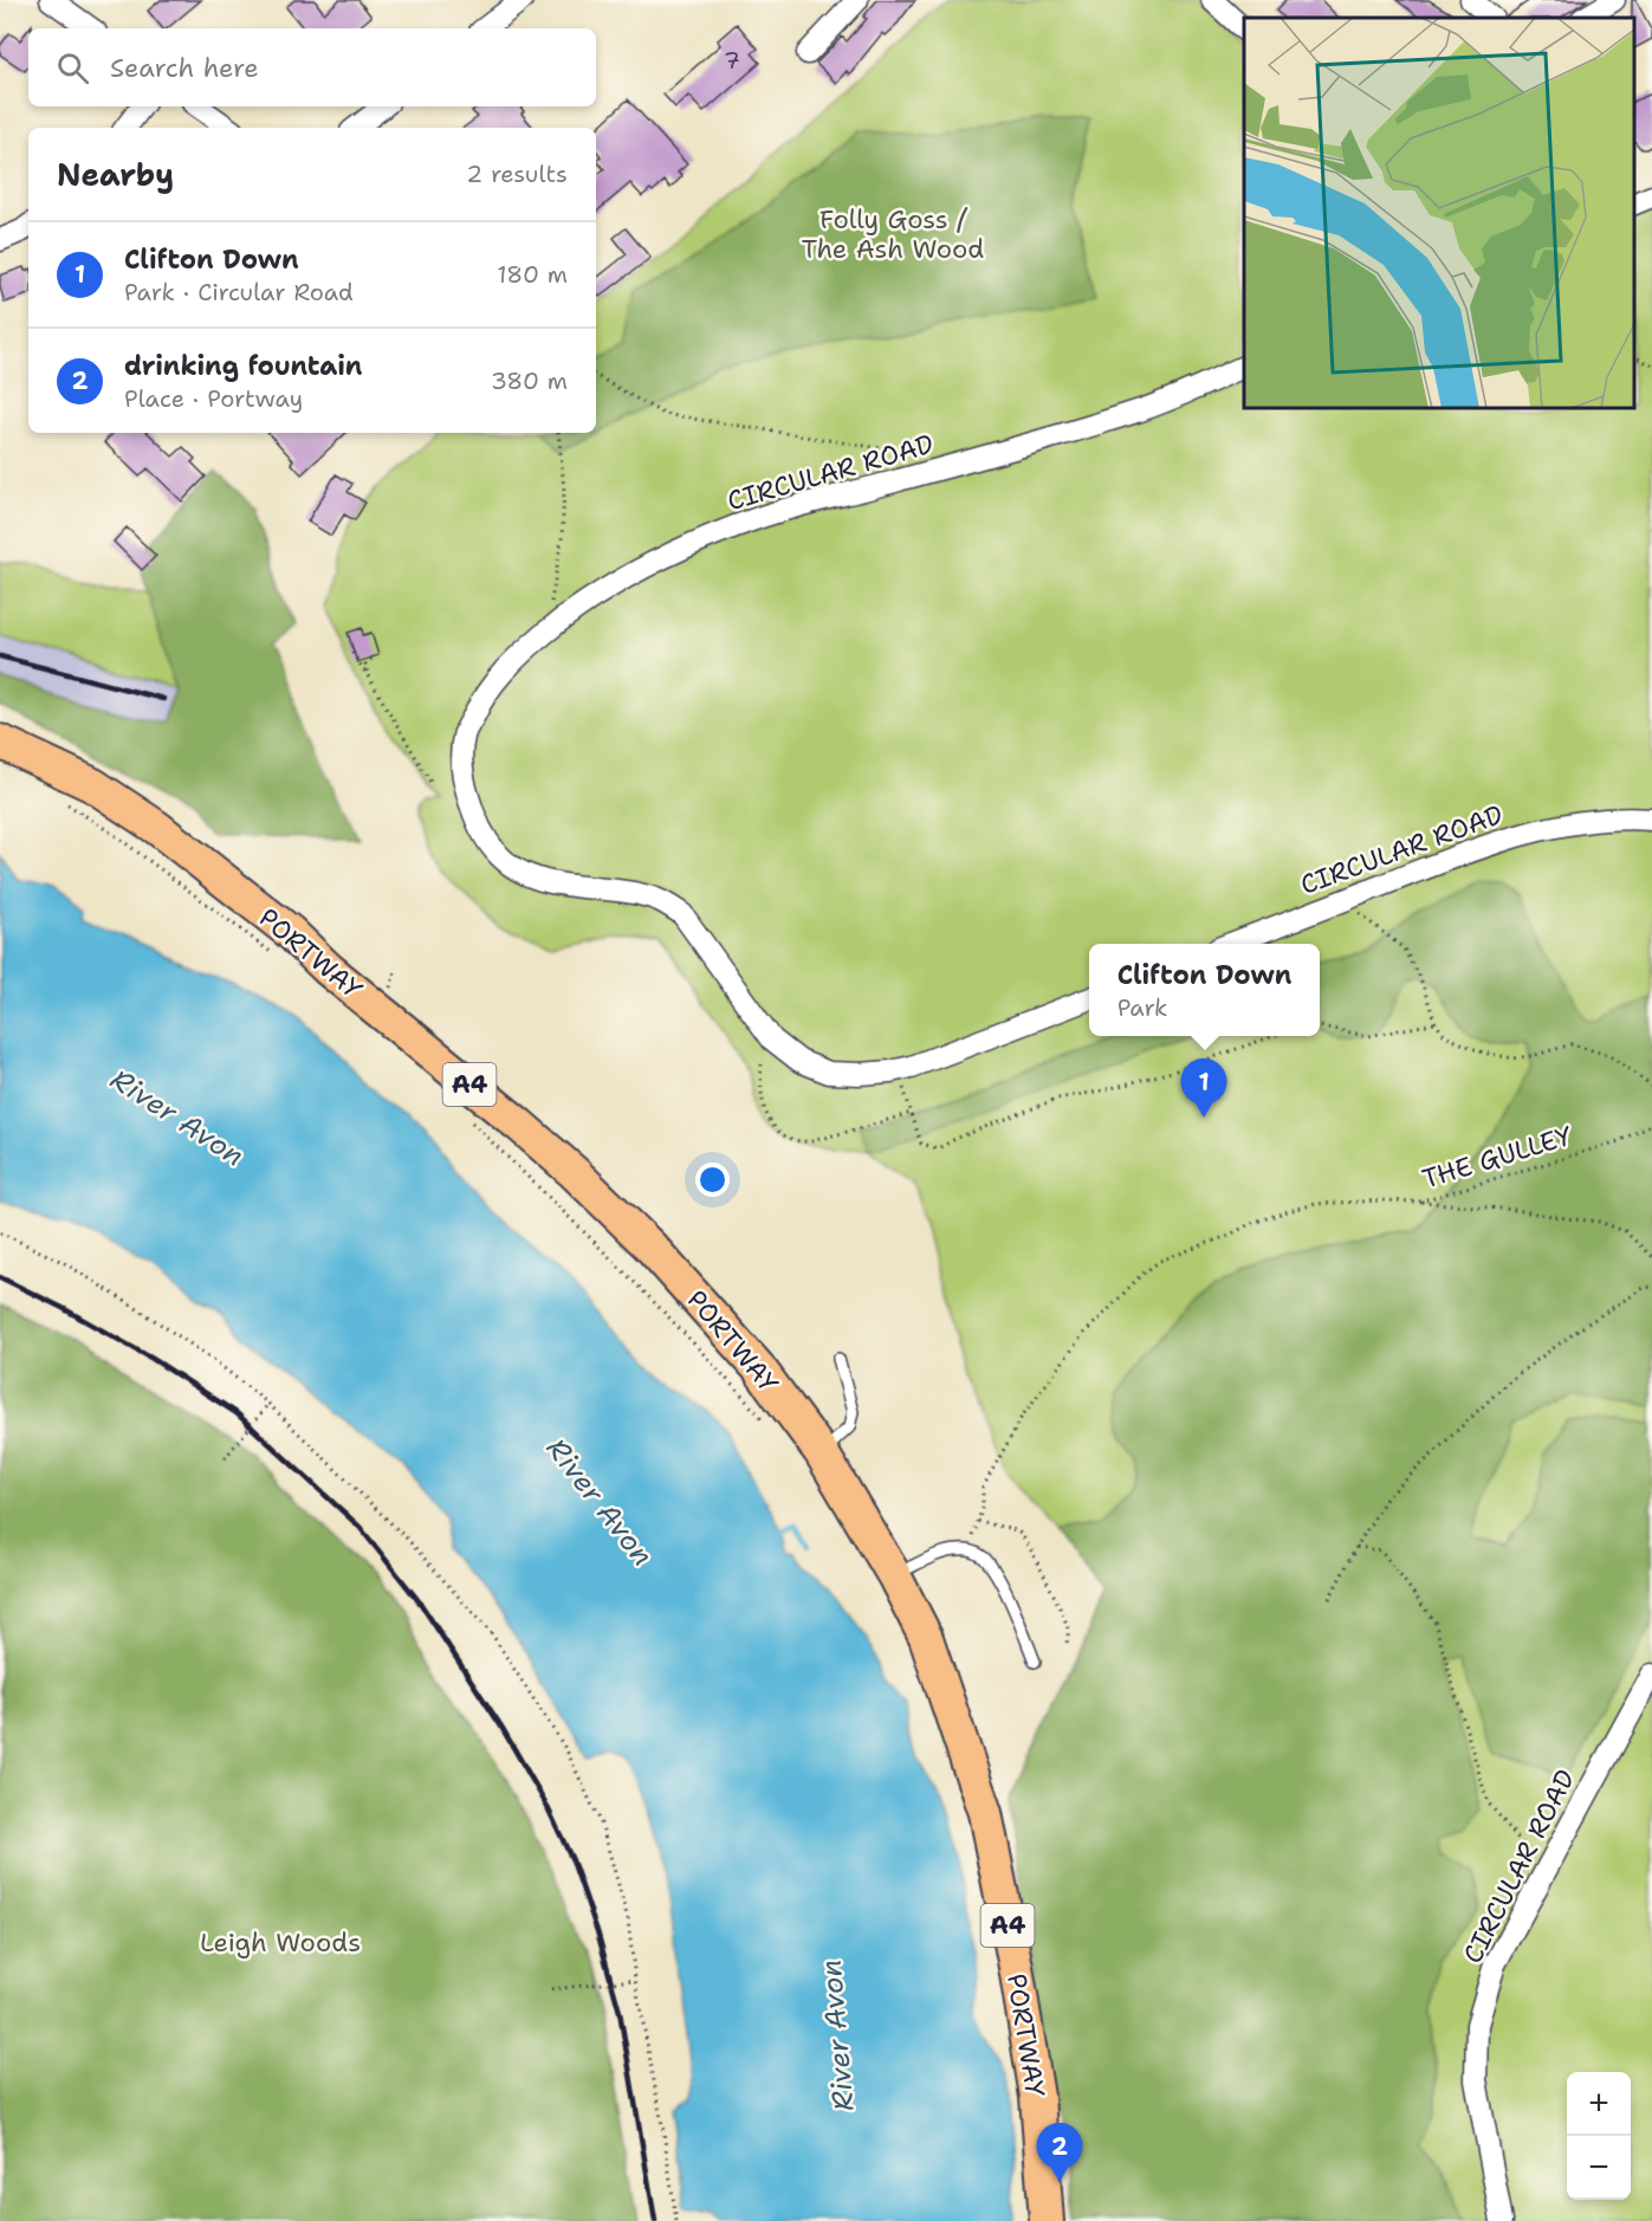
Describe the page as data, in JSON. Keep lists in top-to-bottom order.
{
  "streets": {
    "highway": ["PORTWAY", "A4"],
    "street": ["CIRCULAR ROAD"],
    "path": ["THE GULLEY"]
  },
  "water": ["River Avon"],
  "parks": ["Folly Goss / The Ash Wood", "Leigh Woods"],
  "house_numbers": ["7"],
  "page": {
    "search": "Search here",
    "heading": ["Nearby", "2 results"],
    "list": [
      {
        "mark": "1",
        "name": "Clifton Down",
        "note": "Park · Circular Road",
        "value": "180 m"
      },
      {
        "mark": "2",
        "name": "drinking fountain",
        "note": "Place · Portway",
        "value": "380 m"
      }
    ],
    "popup": ["Clifton Down", "Park"],
    "pins": ["1", "2"],
    "map_buttons": ["+", "−"]
  }
}
